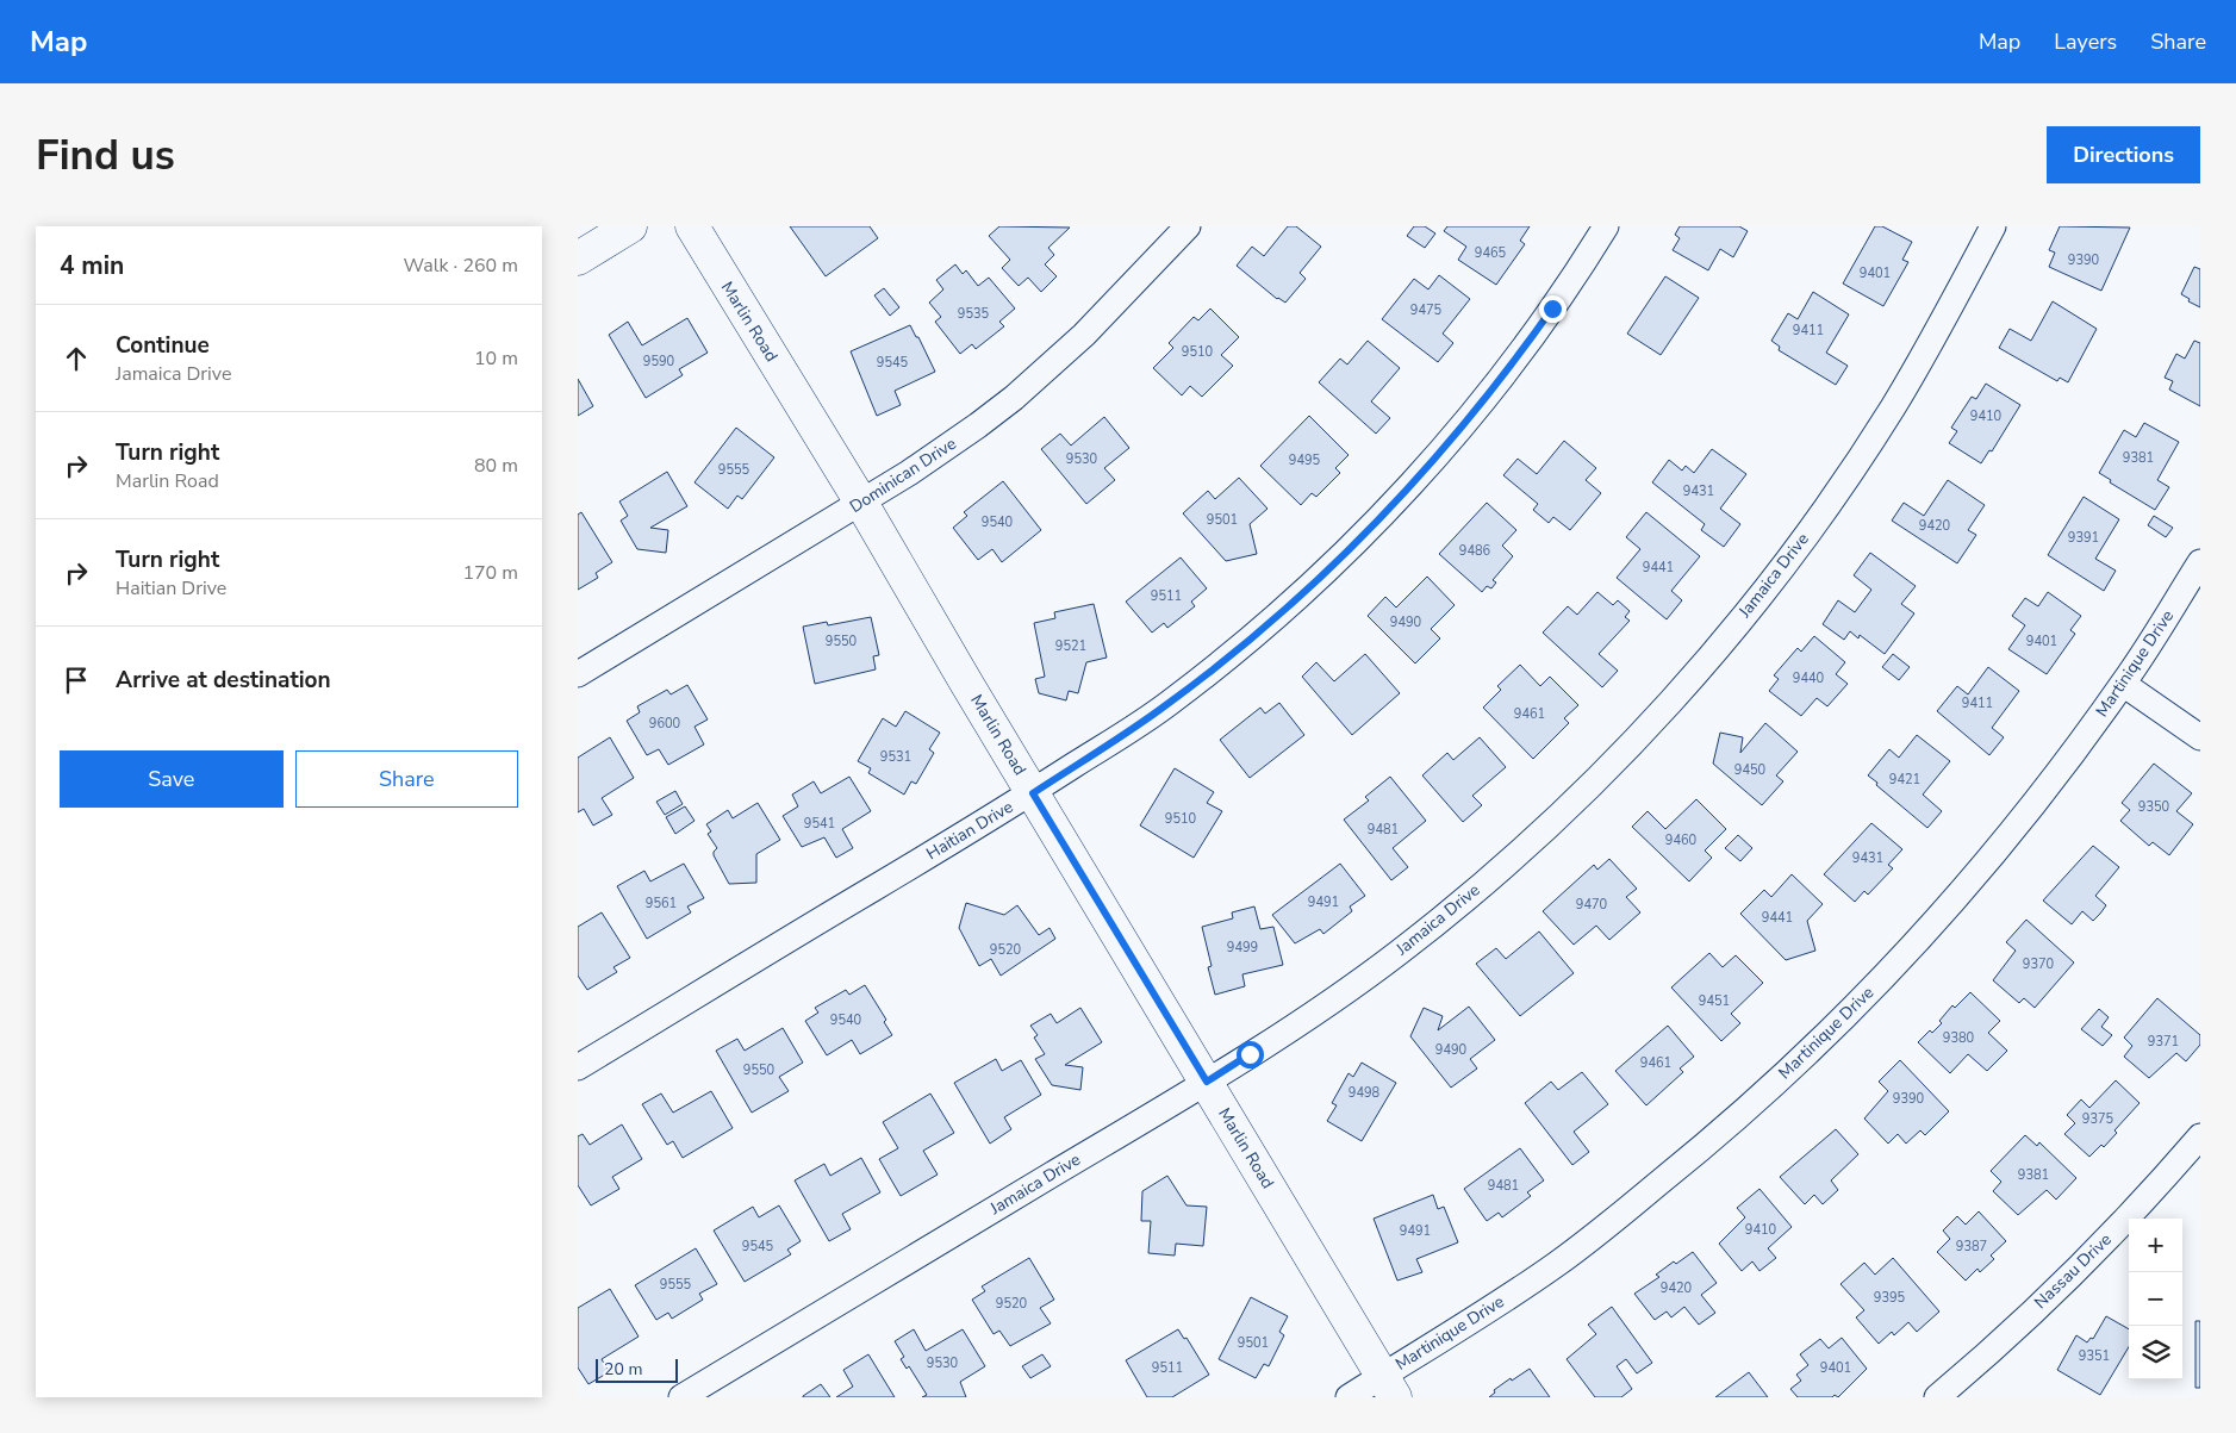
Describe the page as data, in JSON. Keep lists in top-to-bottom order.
{
  "streets": {
    "street": [
      "Marlin Road",
      "Dominican Drive",
      "Jamaica Drive",
      "Martinique Drive",
      "Haitian Drive",
      "Nassau Drive"
    ]
  },
  "crossings": [
    ["Marlin Road", "Dominican Drive"],
    ["Marlin Road", "Jamaica Drive"],
    ["Marlin Road", "Martinique Drive"],
    ["Marlin Road", "Haitian Drive"]
  ],
  "house_numbers": [
    "9465",
    "9390",
    "9401",
    "9475",
    "9535",
    "9411",
    "9510",
    "9590",
    "9545",
    "9410",
    "9381",
    "9530",
    "9495",
    "9555",
    "9431",
    "9501",
    "9540",
    "9420",
    "9391",
    "9486",
    "9441",
    "9511",
    "9490",
    "9550",
    "9401",
    "9521",
    "9440",
    "9411",
    "9461",
    "9600",
    "9531",
    "9450",
    "9421",
    "9350",
    "9510",
    "9541",
    "9481",
    "9460",
    "9431",
    "9491",
    "9561",
    "9470",
    "9441",
    "9499",
    "9520",
    "9370",
    "9451",
    "9540",
    "9380",
    "9371",
    "9490",
    "9461",
    "9550",
    "9498",
    "9390",
    "9375",
    "9381",
    "9481",
    "9410",
    "9491",
    "9545",
    "9387",
    "9555",
    "9420",
    "9395",
    "9520",
    "9501",
    "9351",
    "9530",
    "9511",
    "9401"
  ],
  "scale_bar": "20 m",
  "page": {
    "header": "Map",
    "nav": ["Map", "Layers", "Share"],
    "buttons": [
      "Directions",
      ["Save", "Share"]
    ],
    "title": "Find us",
    "heading": ["4 min", "Walk · 260 m"],
    "list": [
      ["Continue", "Jamaica Drive", "10 m"],
      ["Turn right", "Marlin Road", "80 m"],
      ["Turn right", "Haitian Drive", "170 m"],
      "Arrive at destination"
    ],
    "map_buttons": ["+", "−"],
    "scale": "20 m"
  }
}
